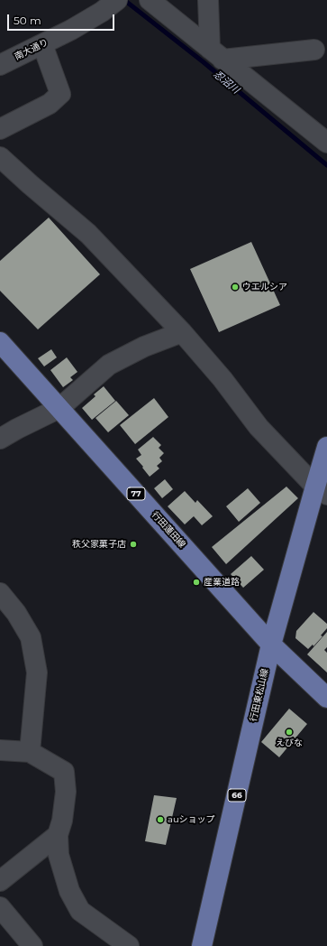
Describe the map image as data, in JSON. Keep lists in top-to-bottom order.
{
  "streets": {
    "main road": [
      "77",
      "行田蓮田線",
      "行田東松山線",
      "66"
    ],
    "street": ["南大通り"]
  },
  "crossings": [
    ["行田蓮田線", "行田東松山線"]
  ],
  "water": ["忍沼川"],
  "places": [
    "ウエルシア",
    "秩父家菓子店",
    "産業道路",
    "えびな",
    "auショップ"
  ],
  "scale_bar": "50 m"
}
